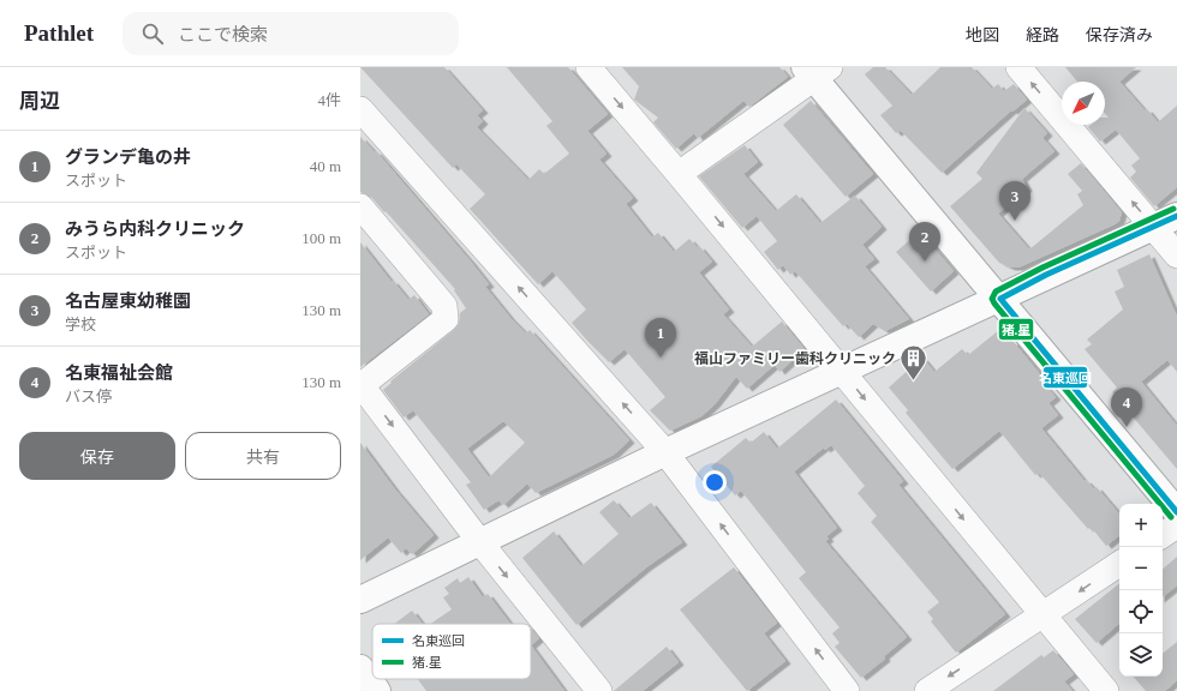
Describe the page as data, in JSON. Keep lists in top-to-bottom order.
{
  "places": {
    "building": ["福山ファミリー歯科クリニック"]
  },
  "lines": ["transit line 猪.星", "transit line 名東巡回"],
  "legend": ["名東巡回", "猪.星"],
  "north": "bottom left",
  "page": {
    "header": "Pathlet",
    "search": "ここで検索",
    "nav": ["地図", "経路", "保存済み"],
    "heading": ["周辺", "4件"],
    "list": [
      {
        "mark": "1",
        "name": "グランデ亀の井",
        "note": "スポット",
        "value": "40 m"
      },
      {
        "mark": "2",
        "name": "みうら内科クリニック",
        "note": "スポット",
        "value": "100 m"
      },
      {
        "mark": "3",
        "name": "名古屋東幼稚園",
        "note": "学校",
        "value": "130 m"
      },
      {
        "mark": "4",
        "name": "名東福祉会館",
        "note": "バス停",
        "value": "130 m"
      }
    ],
    "pins": [
      "3",
      "2",
      "1",
      "4"
    ],
    "buttons": ["保存", "共有"],
    "map_buttons": ["+", "−"]
  }
}
